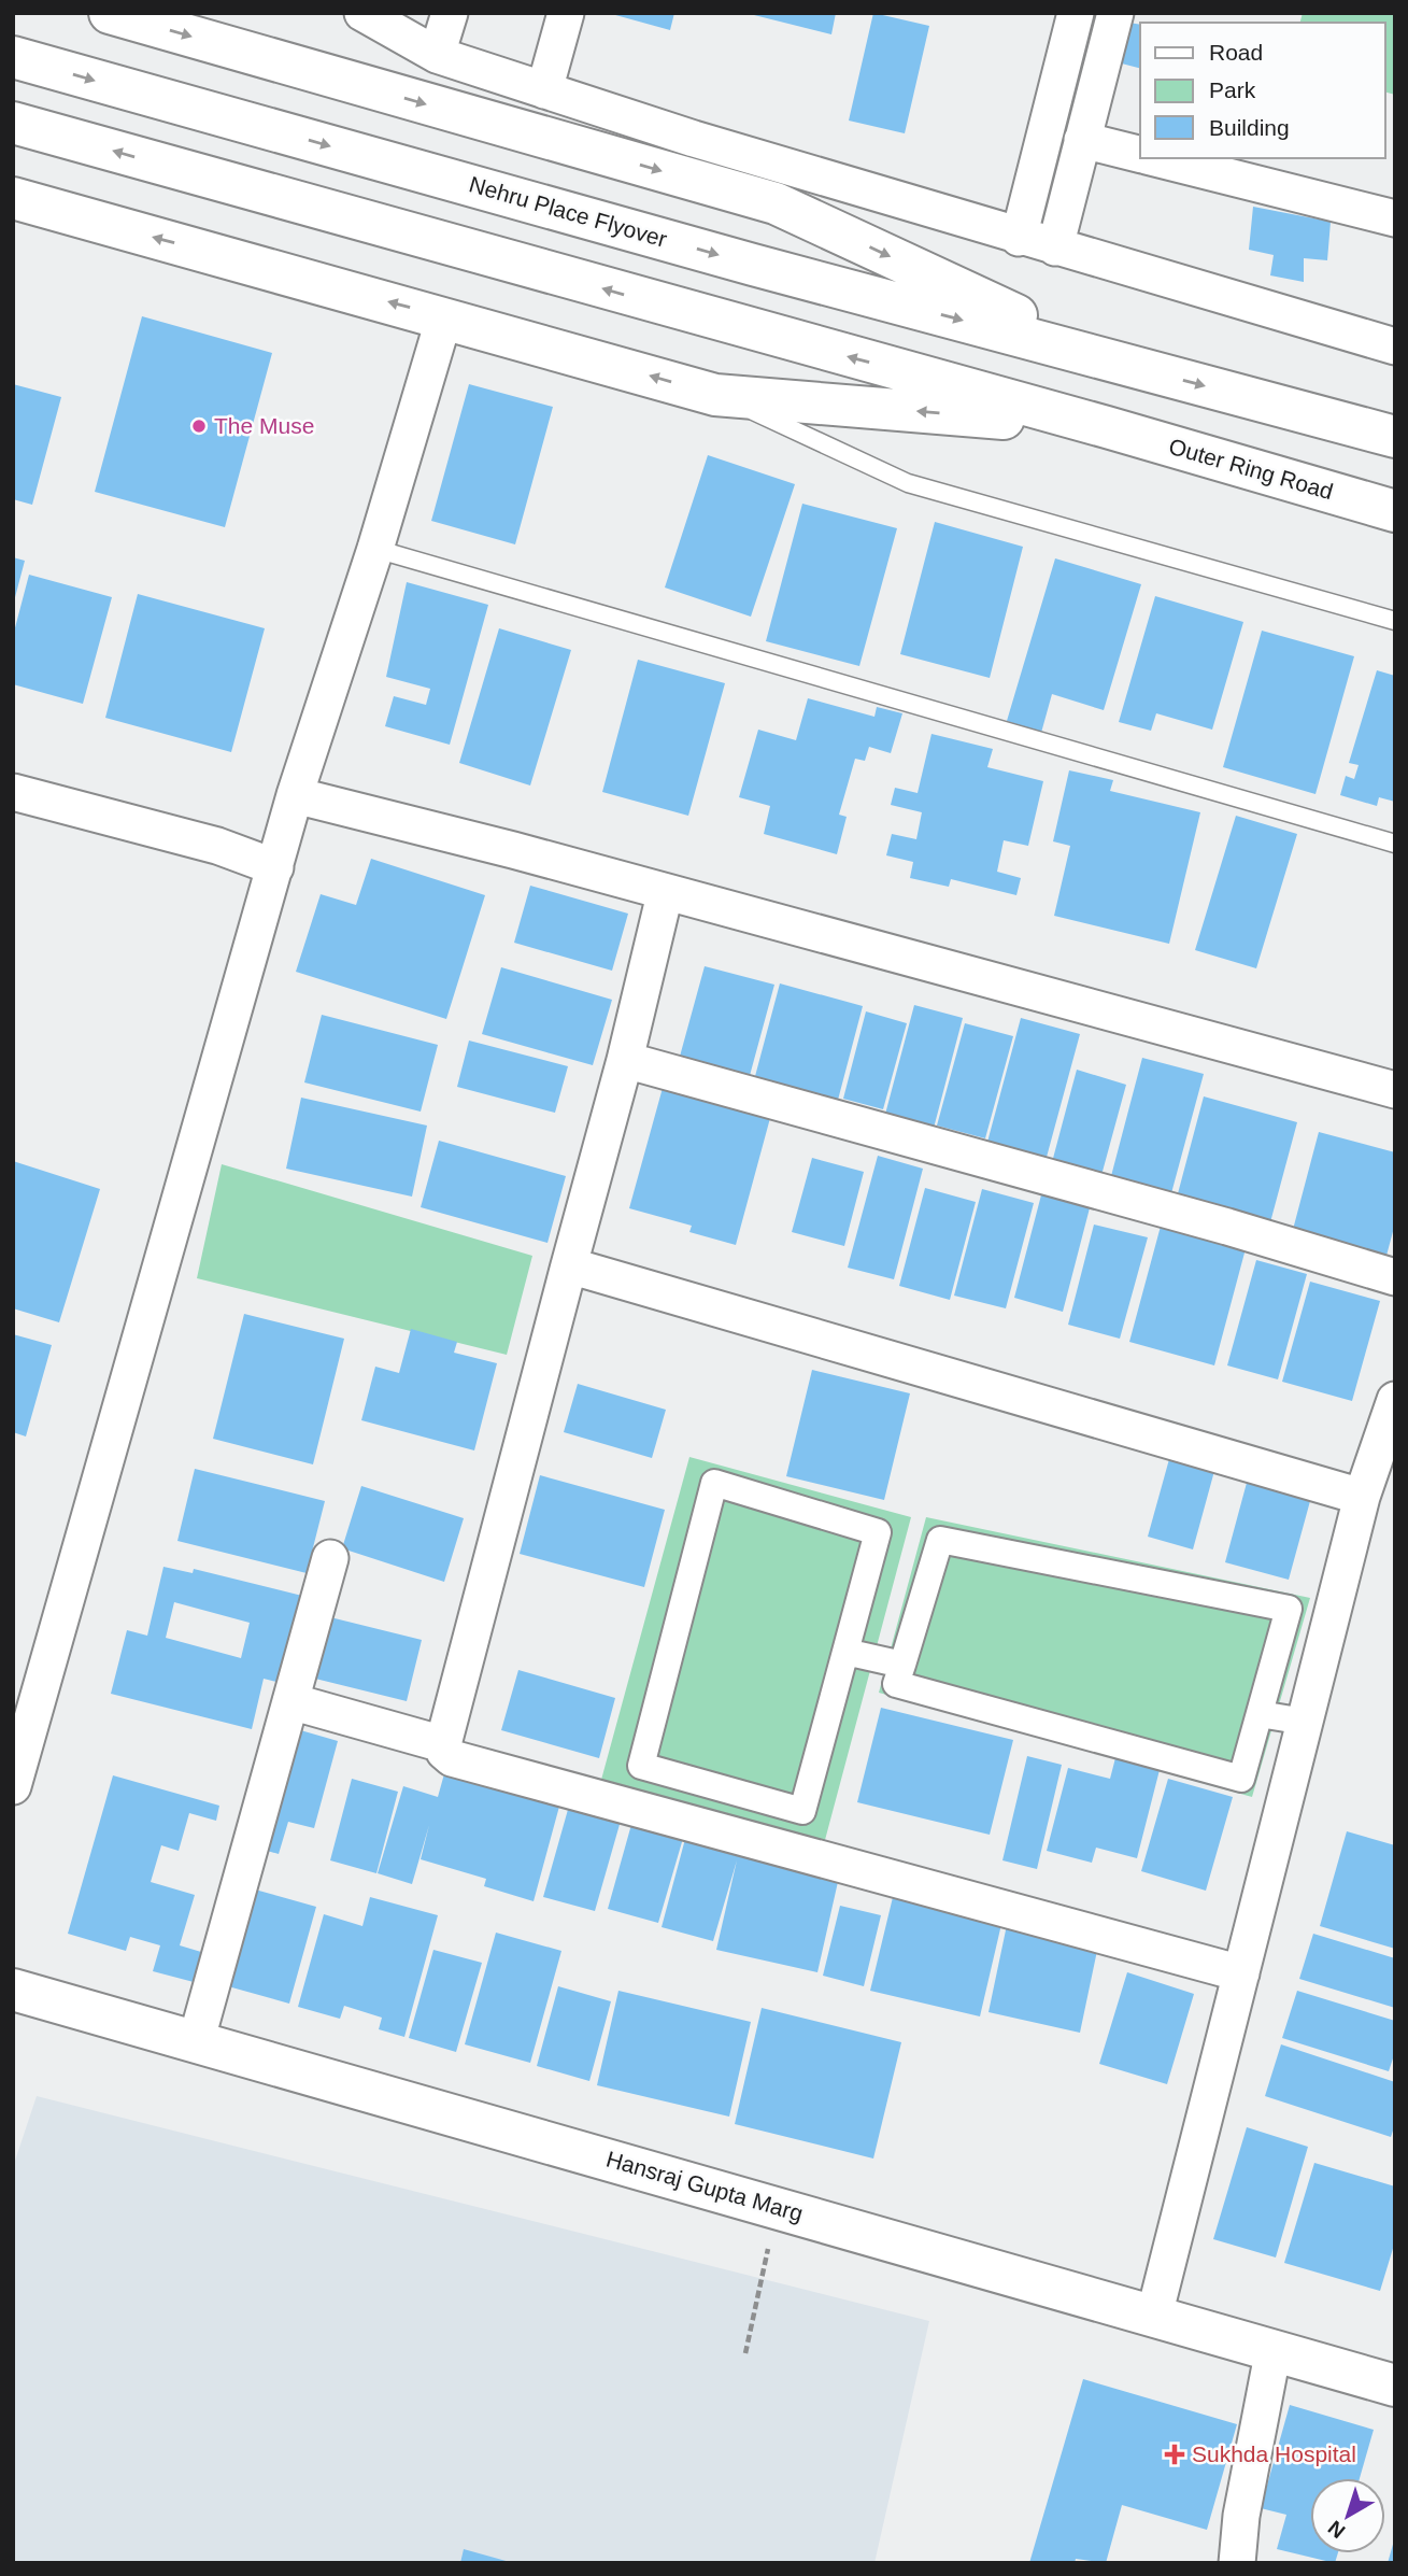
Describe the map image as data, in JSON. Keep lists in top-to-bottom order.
{
  "streets": {
    "main road": ["Nehru Place Flyover", "Outer Ring Road", "Hansraj Gupta Marg"]
  },
  "places": {
    "other": ["The Muse"],
    "health": ["Sukhda Hospital"]
  },
  "legend": ["Road", "Park", "Building"],
  "north": "bottom left"
}
